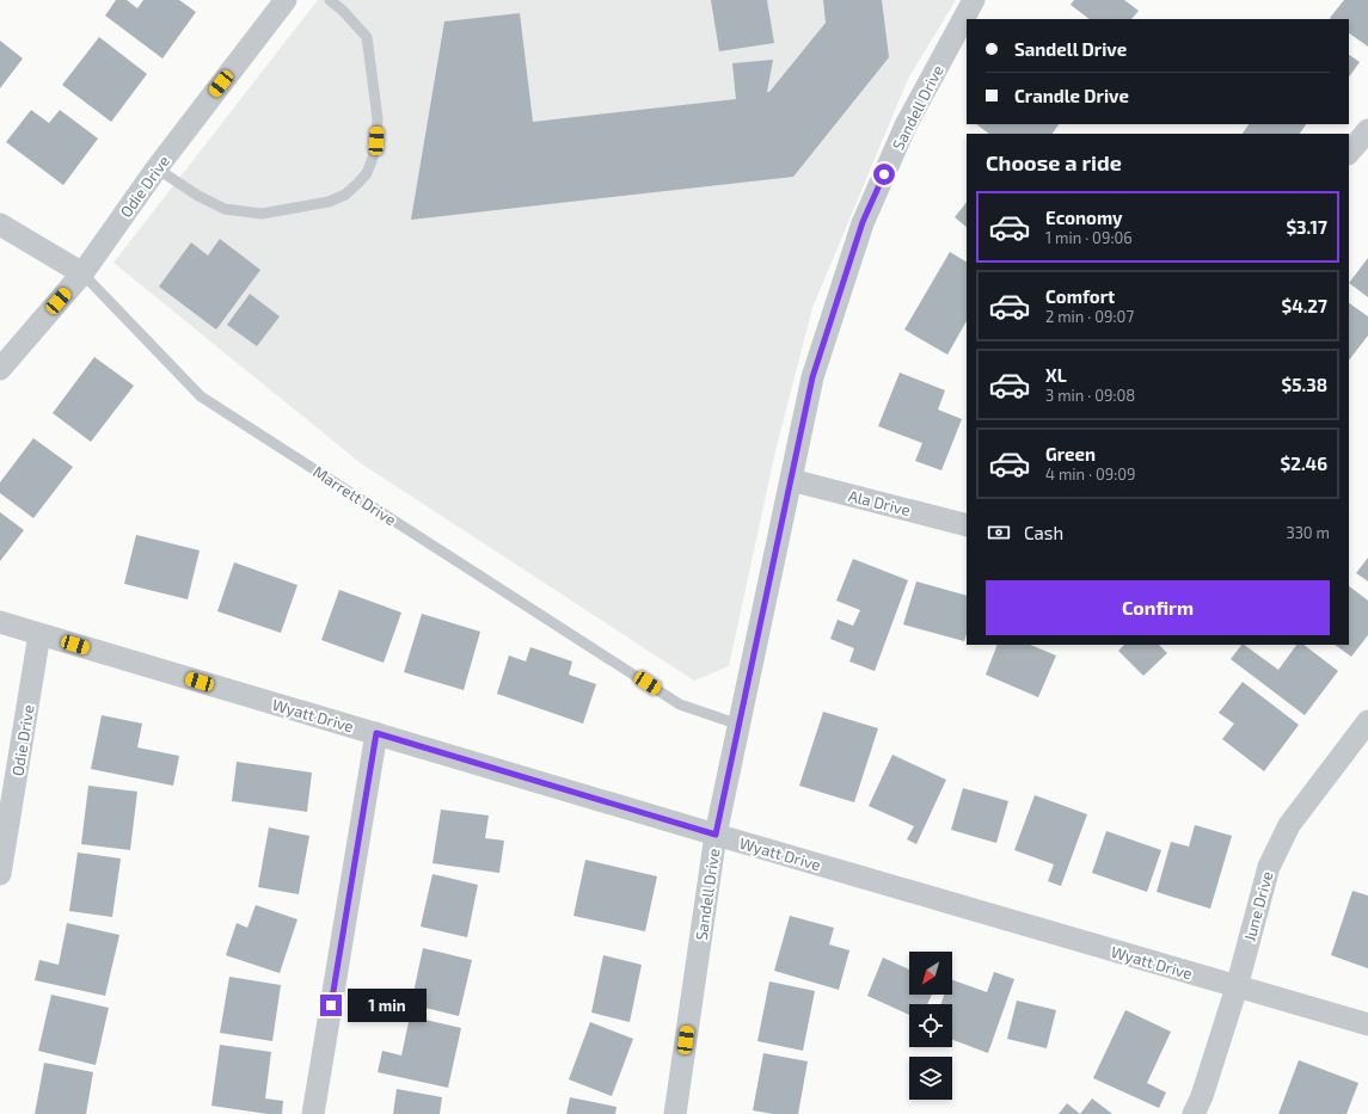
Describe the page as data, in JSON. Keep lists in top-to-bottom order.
{
  "streets": {
    "street": [
      "Sandell Drive",
      "Odie Drive",
      "Marrett Drive",
      "Ala Drive",
      "Wyatt Drive",
      "June Drive"
    ]
  },
  "crossings": [
    ["Sandell Drive", "Marrett Drive"],
    ["Sandell Drive", "Ala Drive"],
    ["Sandell Drive", "Wyatt Drive"],
    ["Odie Drive", "Marrett Drive"],
    ["Odie Drive", "Wyatt Drive"],
    ["Wyatt Drive", "June Drive"]
  ],
  "north": "bottom left",
  "page": {
    "banner": ["Sandell Drive", "Crandle Drive"],
    "heading": "Choose a ride",
    "list": [
      {
        "name": "Economy",
        "note": "1 min · 09:06",
        "value": "$3.17"
      },
      {
        "name": "Comfort",
        "note": "2 min · 09:07",
        "value": "$4.27"
      },
      {
        "name": "XL",
        "note": "3 min · 09:08",
        "value": "$5.38"
      },
      {
        "name": "Green",
        "note": "4 min · 09:09",
        "value": "$2.46"
      }
    ],
    "pay": ["Cash", "330 m"],
    "buttons": "Confirm",
    "bubble": "1 min"
  }
}
